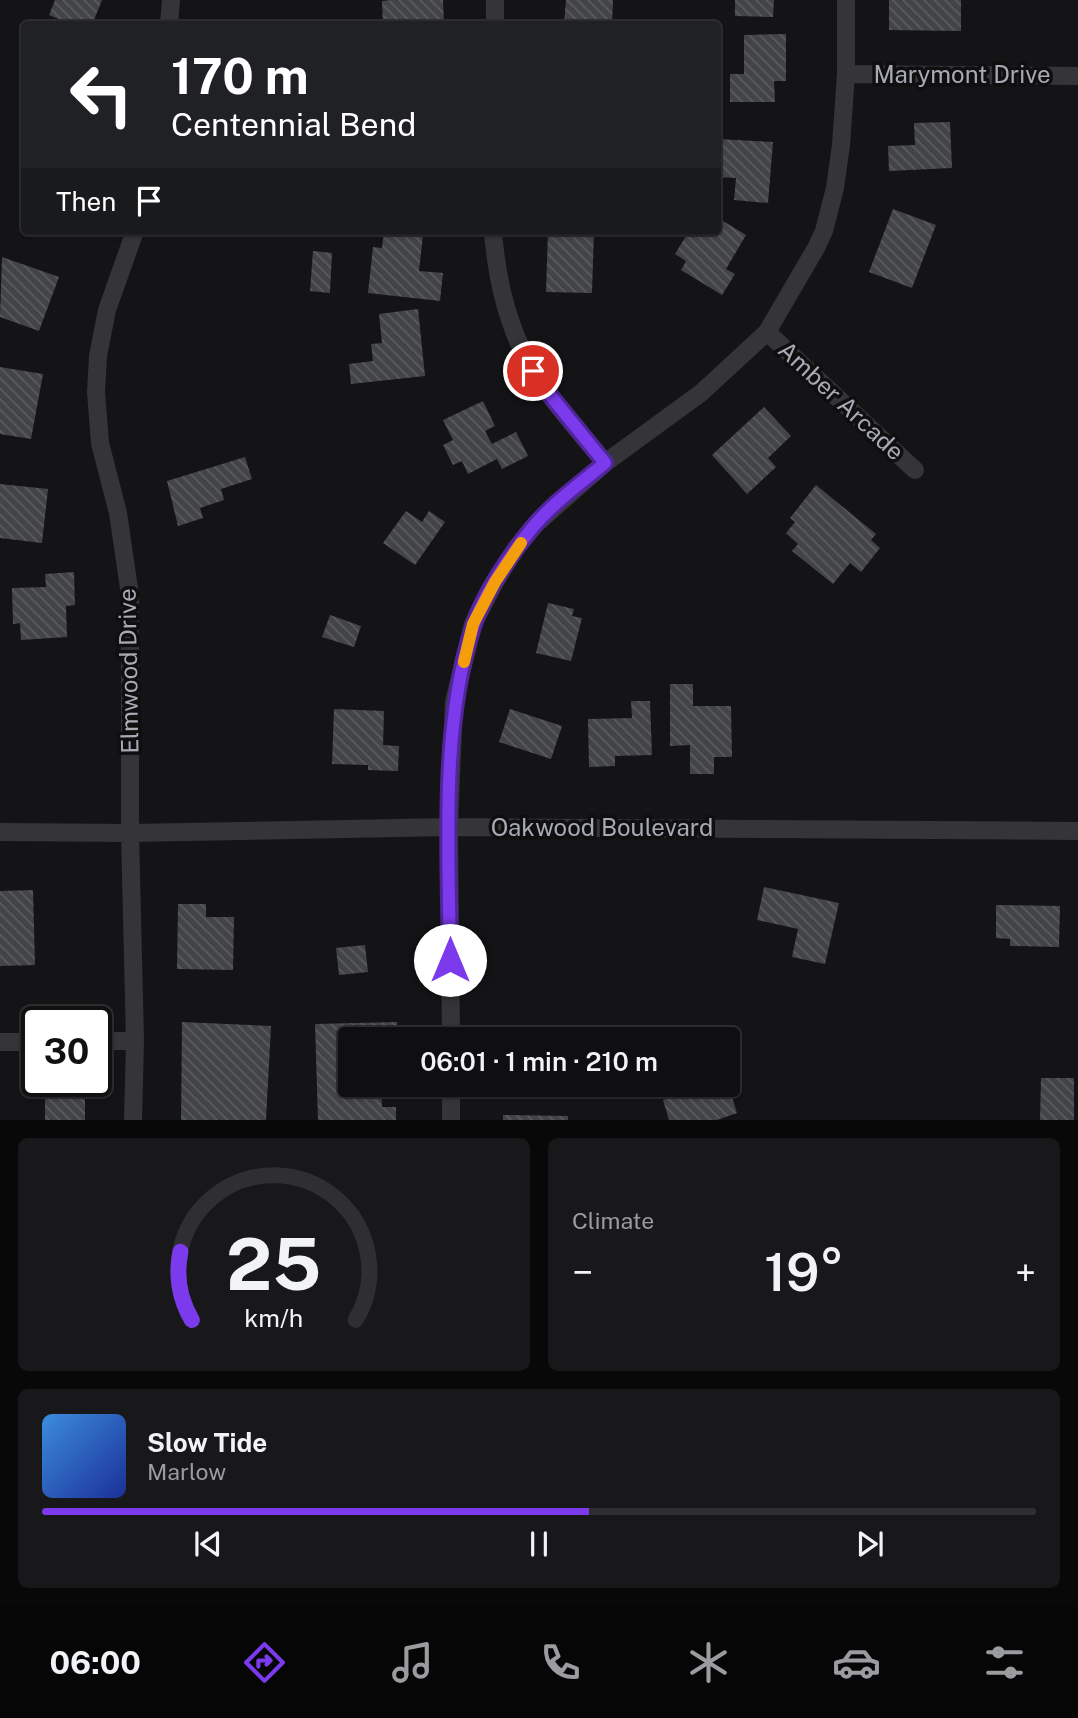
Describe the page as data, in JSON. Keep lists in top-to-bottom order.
{
  "streets": {
    "street": [
      "Marymont Drive",
      "Amber Arcade",
      "Elmwood Drive",
      "Oakwood Boulevard"
    ]
  },
  "crossings": [
    ["Elmwood Drive", "Oakwood Boulevard"]
  ],
  "page": {
    "turn": ["170 m", "Centennial Bend"],
    "then": "Then",
    "limit": "30",
    "trip": "06:01 · 1 min · 210 m",
    "tile": "Climate",
    "heat": ["−", "19°", "+"],
    "song": ["Slow Tide", "Marlow"],
    "tabs": "06:00",
    "gauge": ["25", "km/h"]
  }
}
